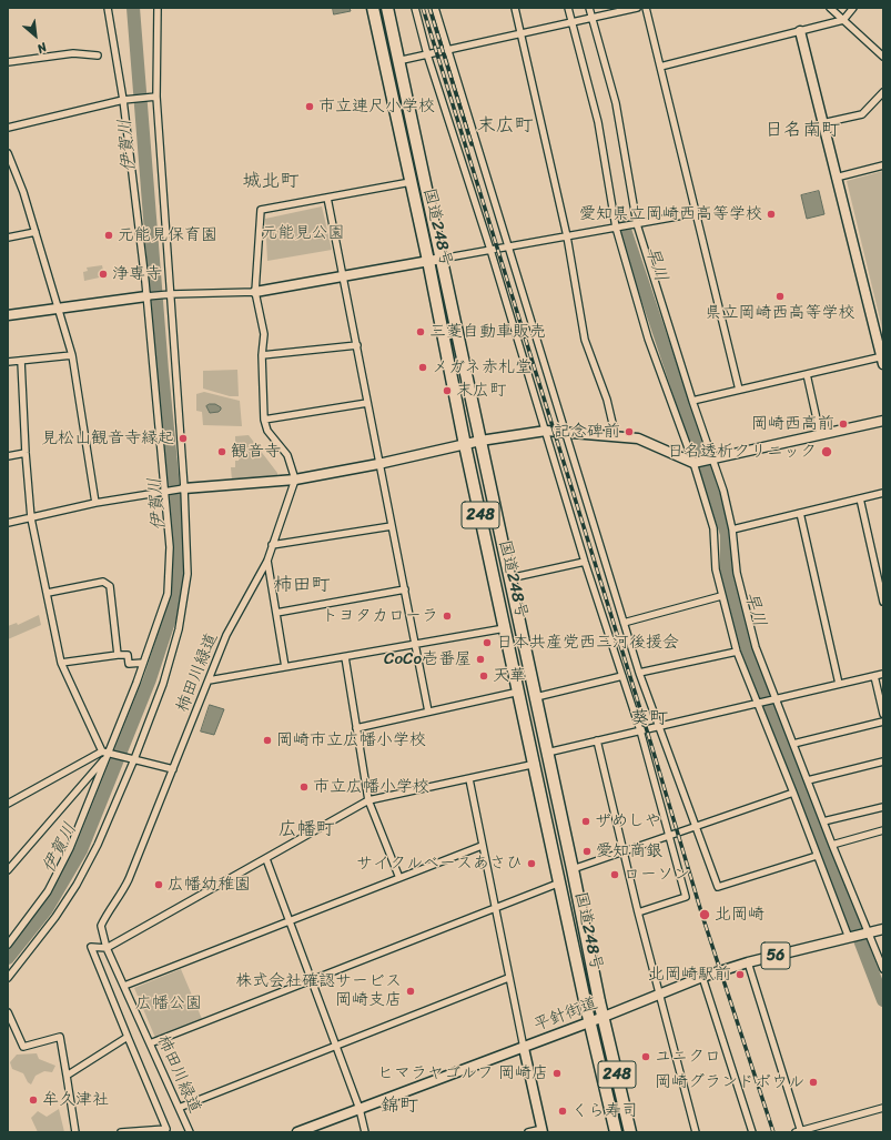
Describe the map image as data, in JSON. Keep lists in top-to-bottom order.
{
  "streets": {
    "highway": ["国道248号", "248"],
    "street": ["柿田川緑道", "56", "平針街道"]
  },
  "crossings": [
    ["国道248号", "平針街道"],
    ["56", "平針街道"]
  ],
  "districts": [
    "末広町",
    "日名南町",
    "城北町",
    "柿田町",
    "葵町",
    "広幡町",
    "錦町"
  ],
  "water": ["伊賀川", "早川"],
  "parks": ["元能見公園", "広幡公園"],
  "places": [
    "市立連尺小学校",
    "愛知県立岡崎西高等学校",
    "元能見保育園",
    "浄専寺",
    "県立岡崎西高等学校",
    "三菱自動車販売",
    "メガネ赤札堂",
    "末広町",
    "岡崎西高前",
    "記念碑前",
    "見松山観音寺縁起",
    "観音寺",
    "日名透析クリニック",
    "トヨタカローラ",
    "日本共産党西三河後援会",
    "CoCo壱番屋",
    "天華",
    "岡崎市立広幡小学校",
    "市立広幡小学校",
    "ザめしや",
    "愛知商銀",
    "サイクルベースあさひ",
    "ローソン",
    "広幡幼稚園",
    "北岡崎",
    "北岡崎駅前",
    "株式会社確認サービス 岡崎支店",
    "ユニクロ",
    "ヒマラヤゴルフ 岡崎店",
    "岡崎グランドボウル",
    "牟久津社",
    "くら寿司"
  ],
  "north": "bottom right"
}
